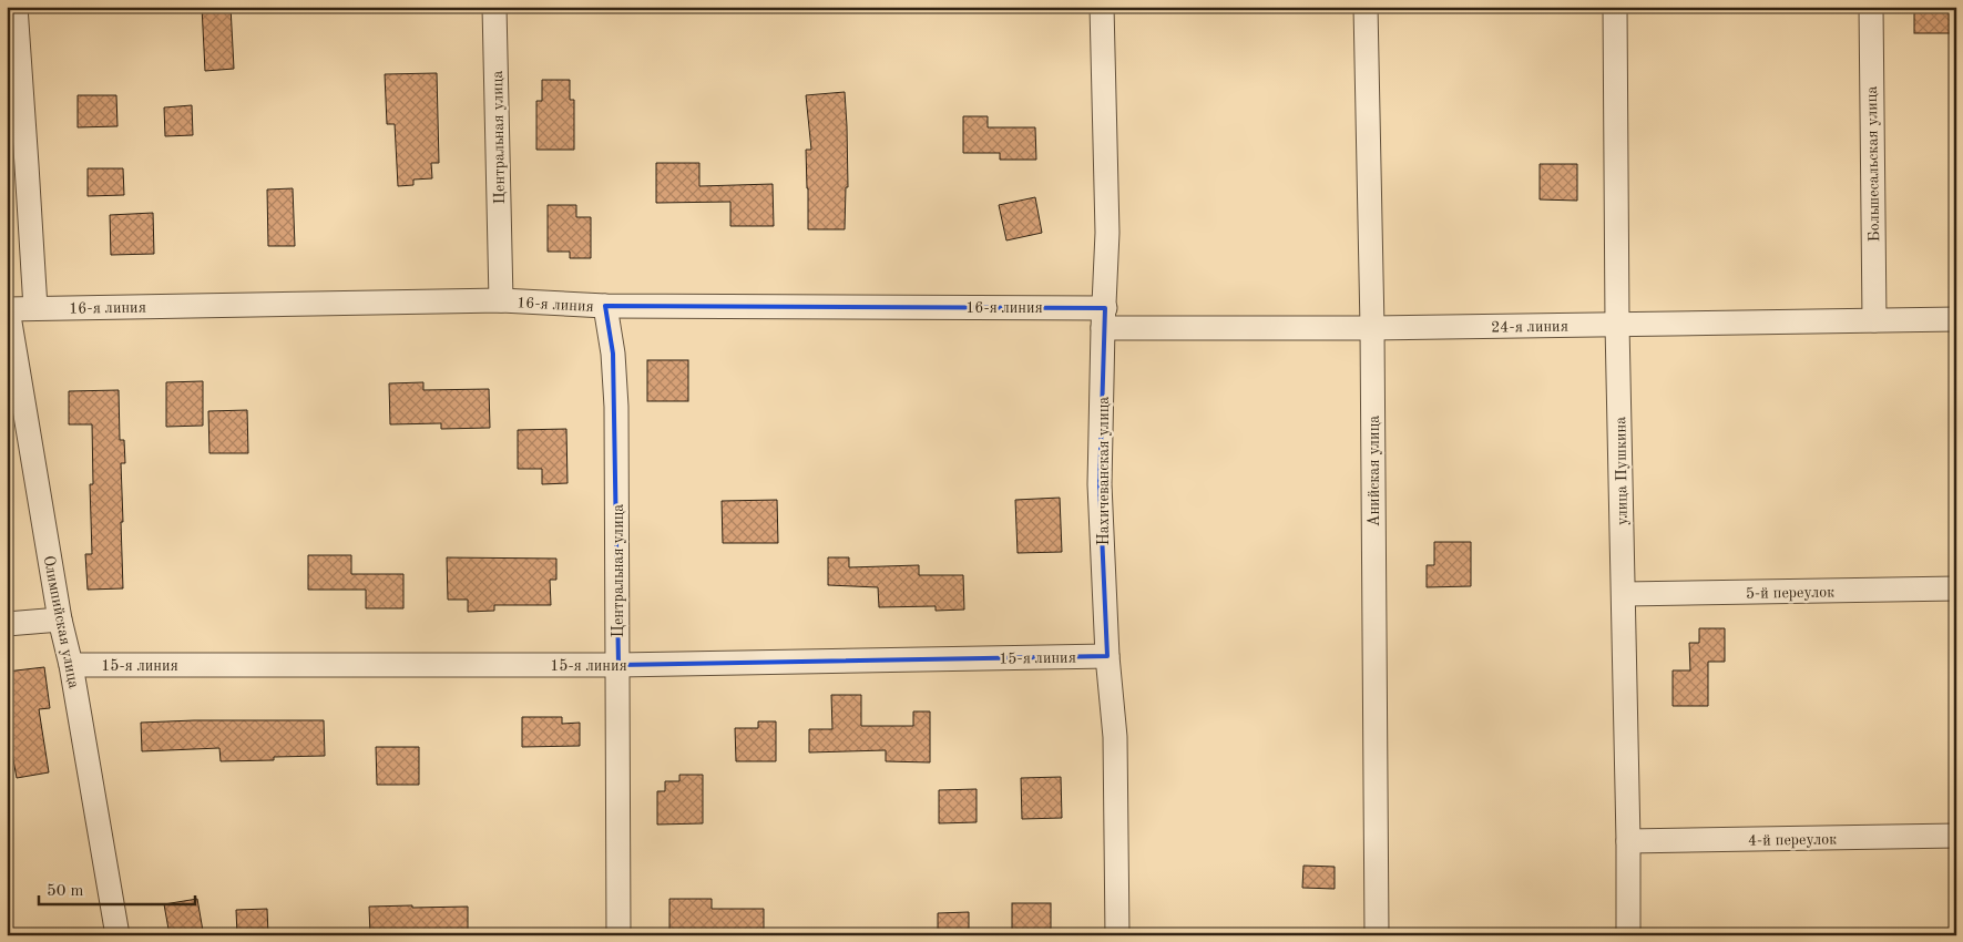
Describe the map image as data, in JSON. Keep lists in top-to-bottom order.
{
  "streets": {
    "street": [
      "Центральная улица",
      "Большесальская улица",
      "16-я линия",
      "24-я линия",
      "Нахичеванская улица",
      "Анийская улица",
      "улица Пушкина",
      "5-й переулок",
      "Олимпийская улица",
      "15-я линия",
      "4-й переулок"
    ]
  },
  "crossings": [
    ["Центральная улица", "16-я линия"],
    ["Центральная улица", "15-я линия"],
    ["Большесальская улица", "24-я линия"],
    ["16-я линия", "24-я линия"],
    ["16-я линия", "Нахичеванская улица"],
    ["16-я линия", "Олимпийская улица"],
    ["24-я линия", "Нахичеванская улица"],
    ["24-я линия", "Анийская улица"],
    ["24-я линия", "улица Пушкина"],
    ["Нахичеванская улица", "15-я линия"],
    ["улица Пушкина", "5-й переулок"],
    ["улица Пушкина", "4-й переулок"],
    ["Олимпийская улица", "15-я линия"]
  ],
  "scale_bar": "50 m"
}
